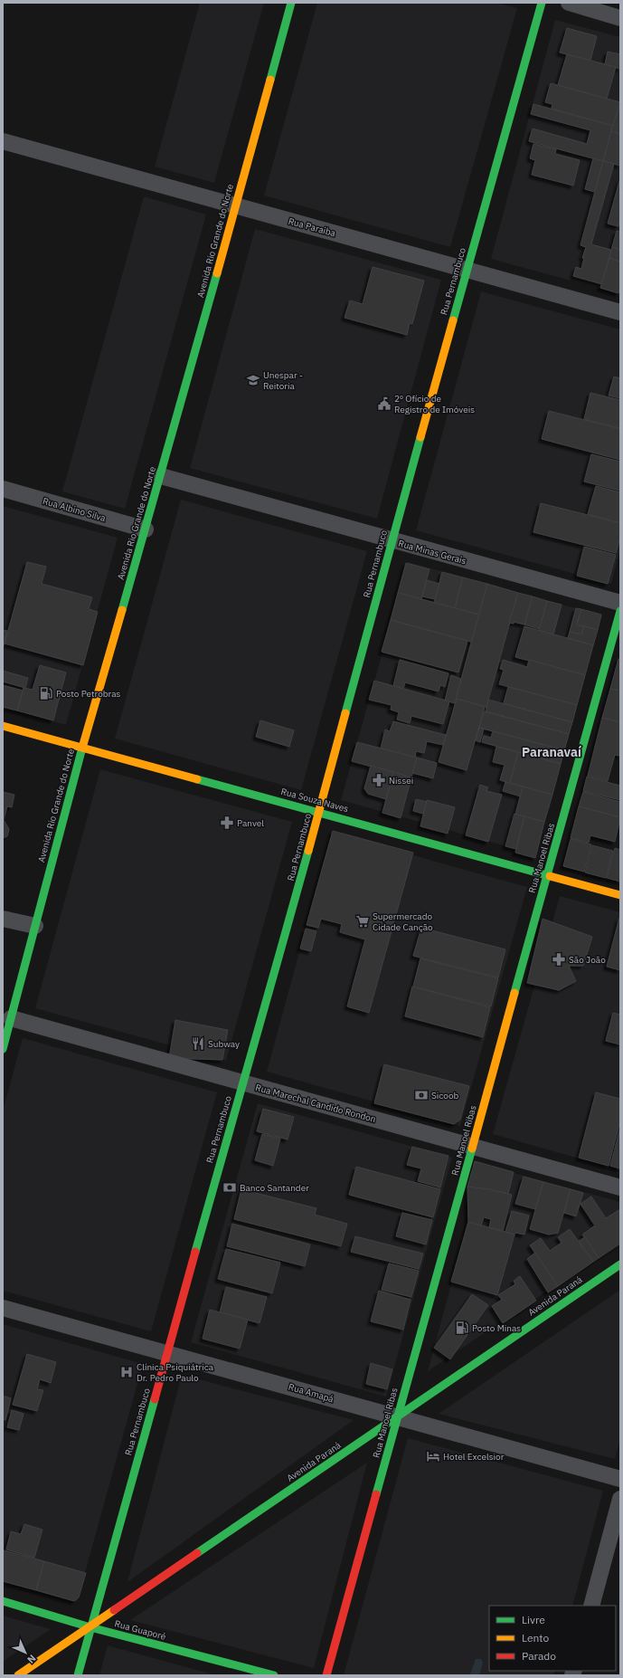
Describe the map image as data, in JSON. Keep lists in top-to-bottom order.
{
  "streets": {
    "street": [
      "Rua Paraiba",
      "Avenida Rio Grande do Norte",
      "Rua Pernambuco",
      "Rua Albino Silva",
      "Rua Minas Gerais",
      "Rua Souza Naves",
      "Rua Manoel Ribas",
      "Rua Marechal Candido Rondon",
      "Avenida Paraná",
      "Rua Amapá",
      "Rua Guaporé"
    ]
  },
  "crossings": [
    ["Rua Paraiba", "Avenida Rio Grande do Norte"],
    ["Rua Paraiba", "Rua Pernambuco"],
    ["Avenida Rio Grande do Norte", "Rua Albino Silva"],
    ["Avenida Rio Grande do Norte", "Rua Minas Gerais"],
    ["Avenida Rio Grande do Norte", "Rua Souza Naves"],
    ["Avenida Rio Grande do Norte", "Rua Marechal Candido Rondon"],
    ["Rua Pernambuco", "Rua Minas Gerais"],
    ["Rua Pernambuco", "Rua Souza Naves"],
    ["Rua Pernambuco", "Rua Marechal Candido Rondon"],
    ["Rua Pernambuco", "Avenida Paraná"],
    ["Rua Pernambuco", "Rua Amapá"],
    ["Rua Pernambuco", "Rua Guaporé"],
    ["Rua Souza Naves", "Rua Manoel Ribas"],
    ["Rua Manoel Ribas", "Rua Marechal Candido Rondon"],
    ["Rua Manoel Ribas", "Avenida Paraná"],
    ["Rua Manoel Ribas", "Rua Amapá"],
    ["Avenida Paraná", "Rua Amapá"],
    ["Avenida Paraná", "Rua Guaporé"]
  ],
  "districts": ["Paranavaí"],
  "places": {
    "school or university": ["Unespar - Reitoria"],
    "public building": ["2º Ofício de Registro de Imóveis"],
    "fuel station": ["Posto Petrobras", "Posto Minas"],
    "pharmacy": ["Nissei", "Panvel", "São João"],
    "supermarket": ["Supermercado Cidade Canção"],
    "restaurant": ["Subway"],
    "bank": ["Sicoob", "Banco Santander"],
    "hospital": ["Clínica Psiquiátrica Dr. Pedro Paulo"],
    "hotel": ["Hotel Excelsior"]
  },
  "legend": ["Livre", "Lento", "Parado"],
  "north": "bottom right"
}
